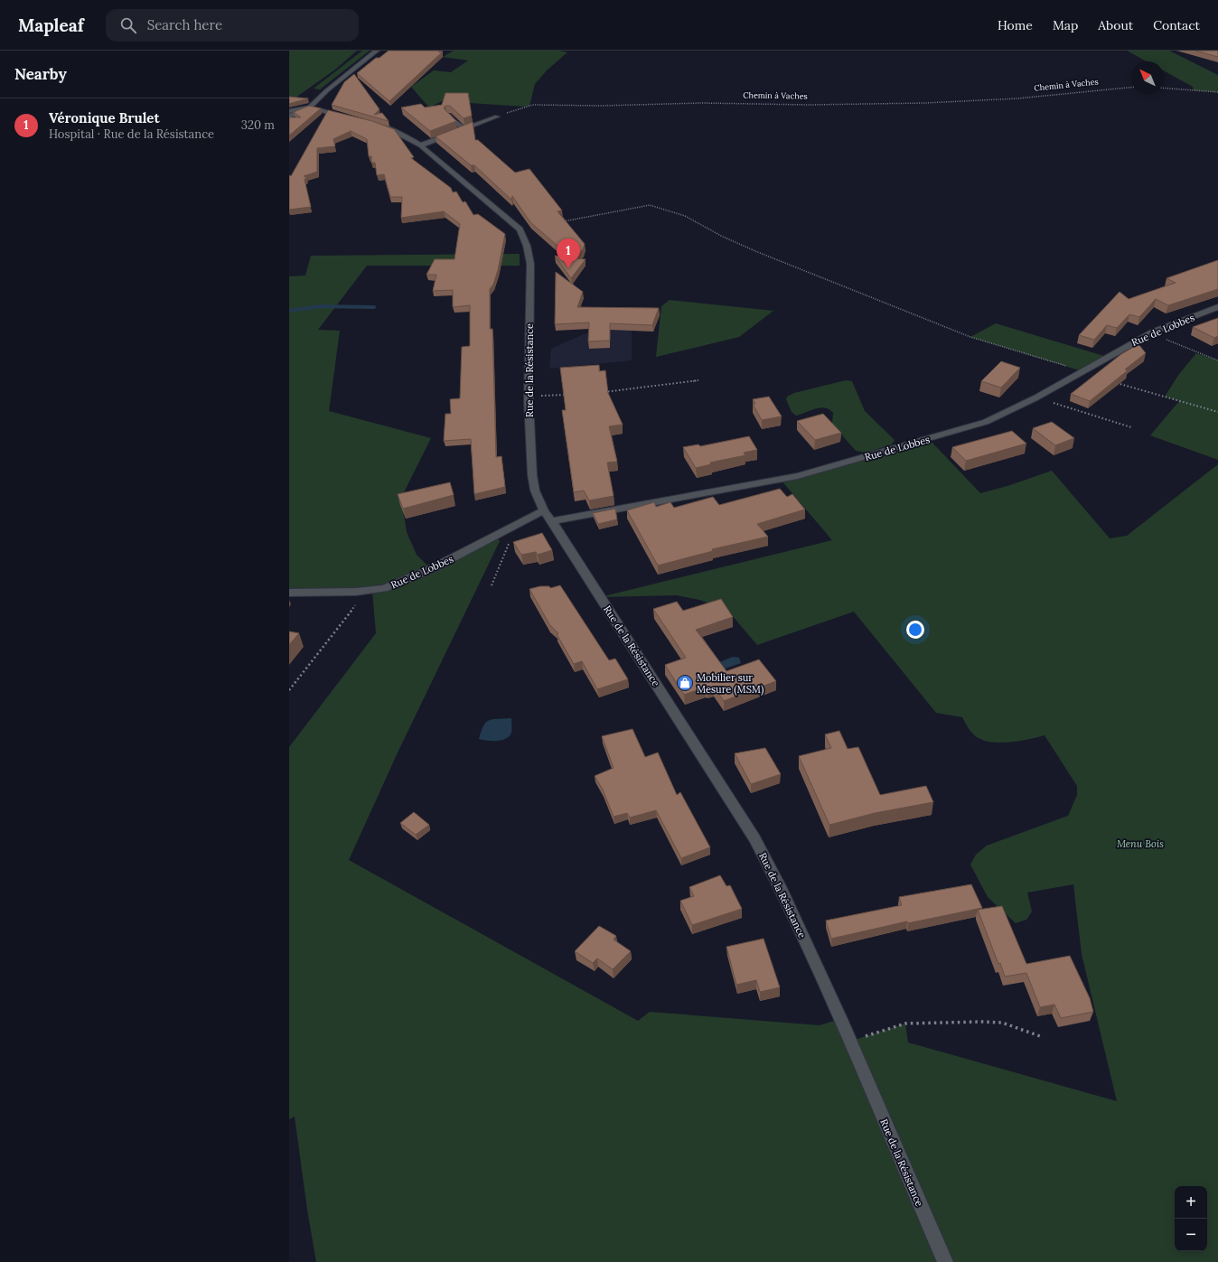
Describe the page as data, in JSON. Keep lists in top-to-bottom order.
{
  "streets": {
    "street": ["Rue de Lobbes", "Rue de la Résistance"],
    "path": ["Chemin à Vaches"]
  },
  "crossings": [
    ["Rue de Lobbes", "Rue de la Résistance"]
  ],
  "parks": ["Menu Bois"],
  "places": {
    "shop": ["Mobilier sur Mesure (MSM)"]
  },
  "north": "top left",
  "page": {
    "header": "Mapleaf",
    "search": "Search here",
    "nav": [
      "Home",
      "Map",
      "About",
      "Contact"
    ],
    "heading": "Nearby",
    "list": [
      {
        "mark": "1",
        "name": "Véronique Brulet",
        "note": "Hospital · Rue de la Résistance",
        "value": "320 m"
      }
    ],
    "pins": "1",
    "map_buttons": ["+", "−"]
  }
}
